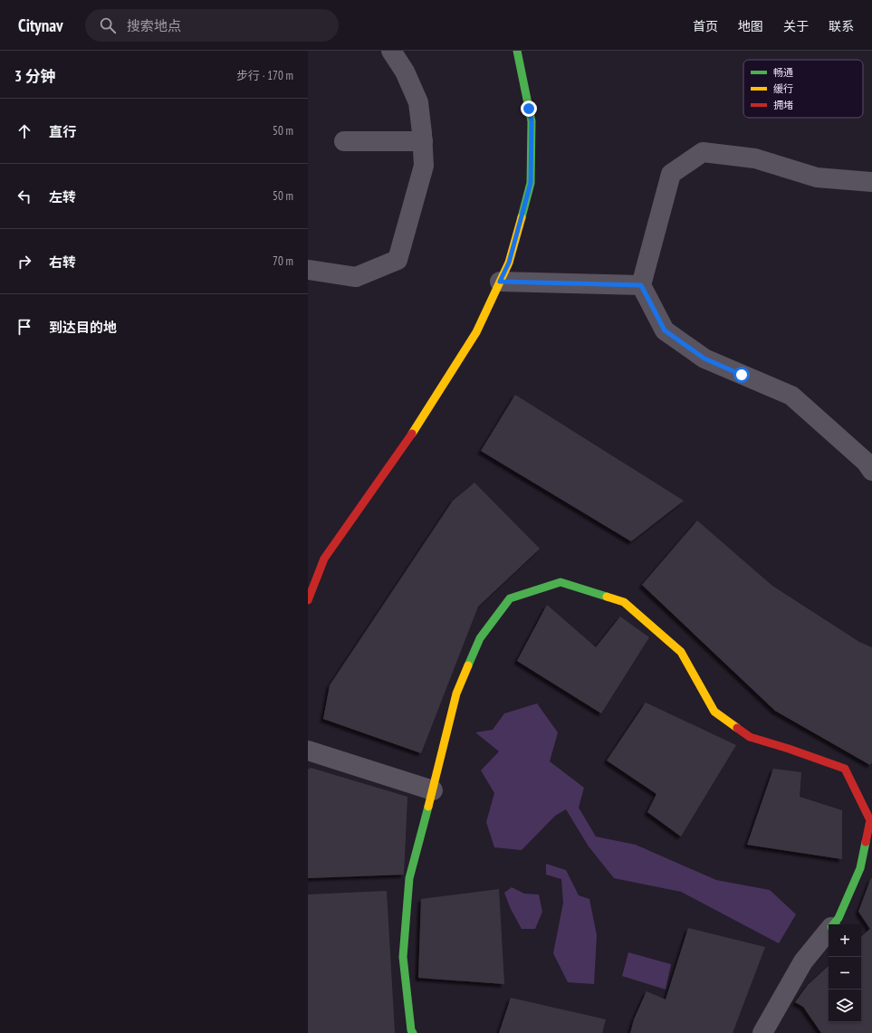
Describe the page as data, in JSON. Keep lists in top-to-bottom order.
{
  "legend": ["畅通", "缓行", "拥堵"],
  "page": {
    "header": "Citynav",
    "search": "搜索地点",
    "nav": [
      "首页",
      "地图",
      "关于",
      "联系"
    ],
    "heading": ["3 分钟", "步行 · 170 m"],
    "list": [
      ["直行", "50 m"],
      ["左转", "50 m"],
      ["右转", "70 m"],
      "到达目的地"
    ],
    "map_buttons": ["+", "−"]
  }
}
